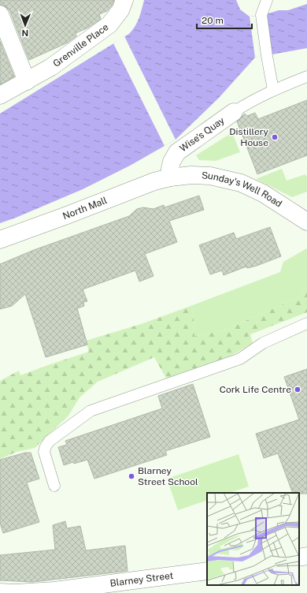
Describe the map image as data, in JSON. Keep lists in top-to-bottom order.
{
  "streets": {
    "main road": [
      "Grenville Place",
      "Wise's Quay",
      "Sunday's Well Road",
      "North Mall",
      "Blarney Street"
    ]
  },
  "crossings": [
    ["Wise's Quay", "Sunday's Well Road"],
    ["Wise's Quay", "North Mall"],
    ["Sunday's Well Road", "North Mall"]
  ],
  "places": ["Distillery House", "Cork Life Centre", "Blarney Street School"],
  "scale_bar": "20 m",
  "north": "bottom"
}
